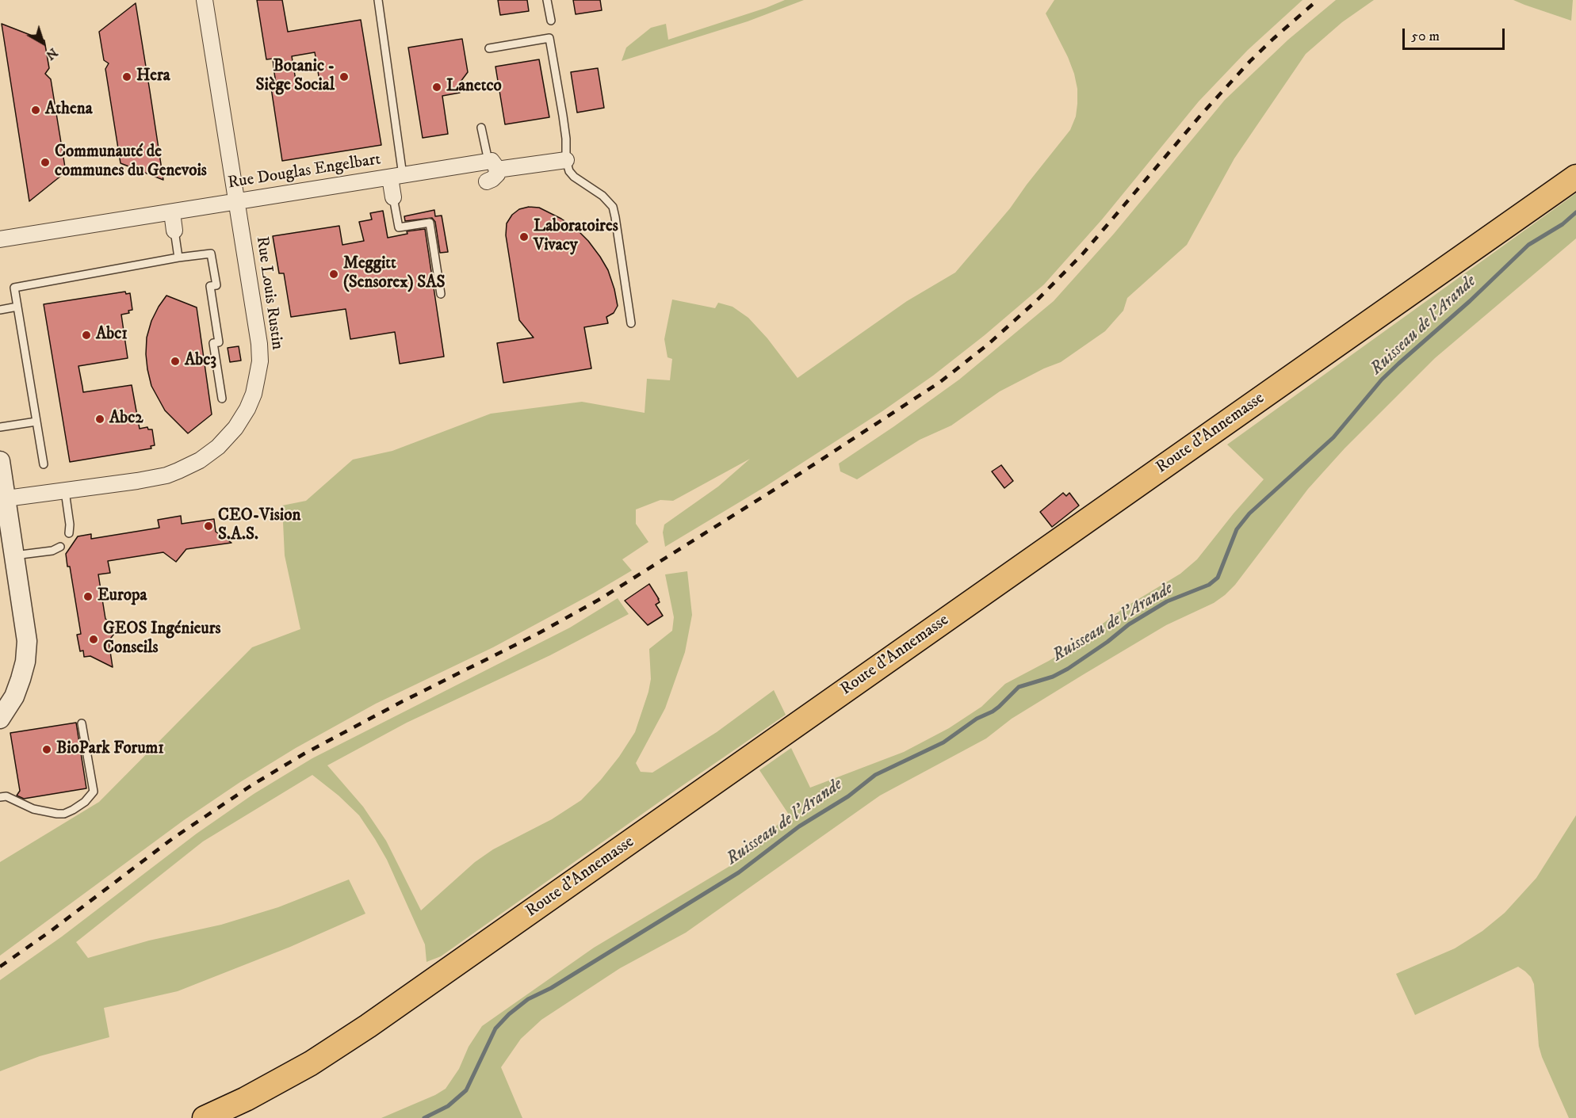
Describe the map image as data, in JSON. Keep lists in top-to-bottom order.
{
  "streets": {
    "main road": ["Route d'Annemasse"],
    "street": ["Rue Douglas Engelbart", "Rue Louis Rustin"]
  },
  "crossings": [
    ["Rue Douglas Engelbart", "Rue Louis Rustin"]
  ],
  "water": ["Ruisseau de l'Arande"],
  "places": [
    "Hera",
    "Botanic - Siège Social",
    "Lanetco",
    "Athena",
    "Communauté de communes du Genevois",
    "Laboratoires Vivacy",
    "Meggitt (Sensorex) SAS",
    "Abc1",
    "Abc3",
    "Abc2",
    "CEO-Vision S.A.S.",
    "Europa",
    "GEOS Ingénieurs Conseils",
    "BioPark Forum1"
  ],
  "scale_bar": "50 m",
  "north": "bottom right"
}
